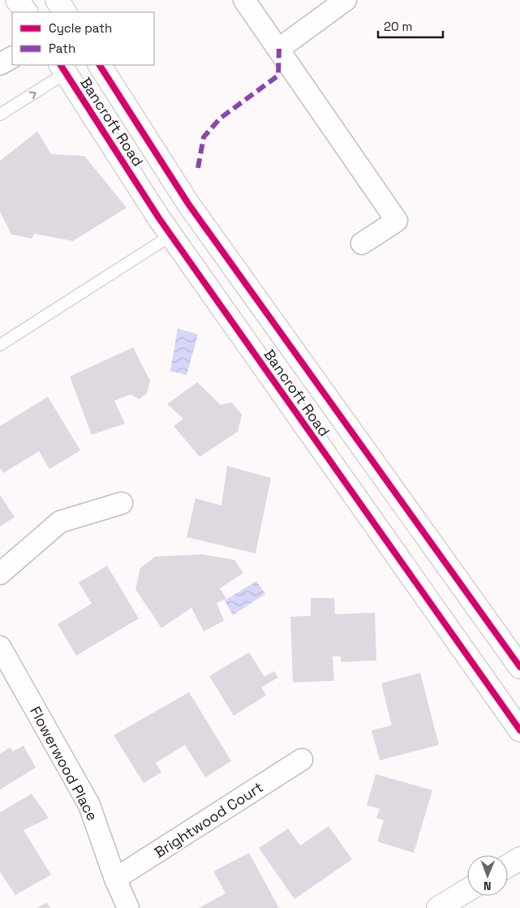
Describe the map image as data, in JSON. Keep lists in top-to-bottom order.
{
  "streets": {
    "street": ["Bancroft Road", "Flowerwood Place", "Brightwood Court"]
  },
  "crossings": [
    ["Flowerwood Place", "Brightwood Court"]
  ],
  "legend": ["Cycle path", "Path"],
  "scale_bar": "20 m",
  "north": "bottom"
}
